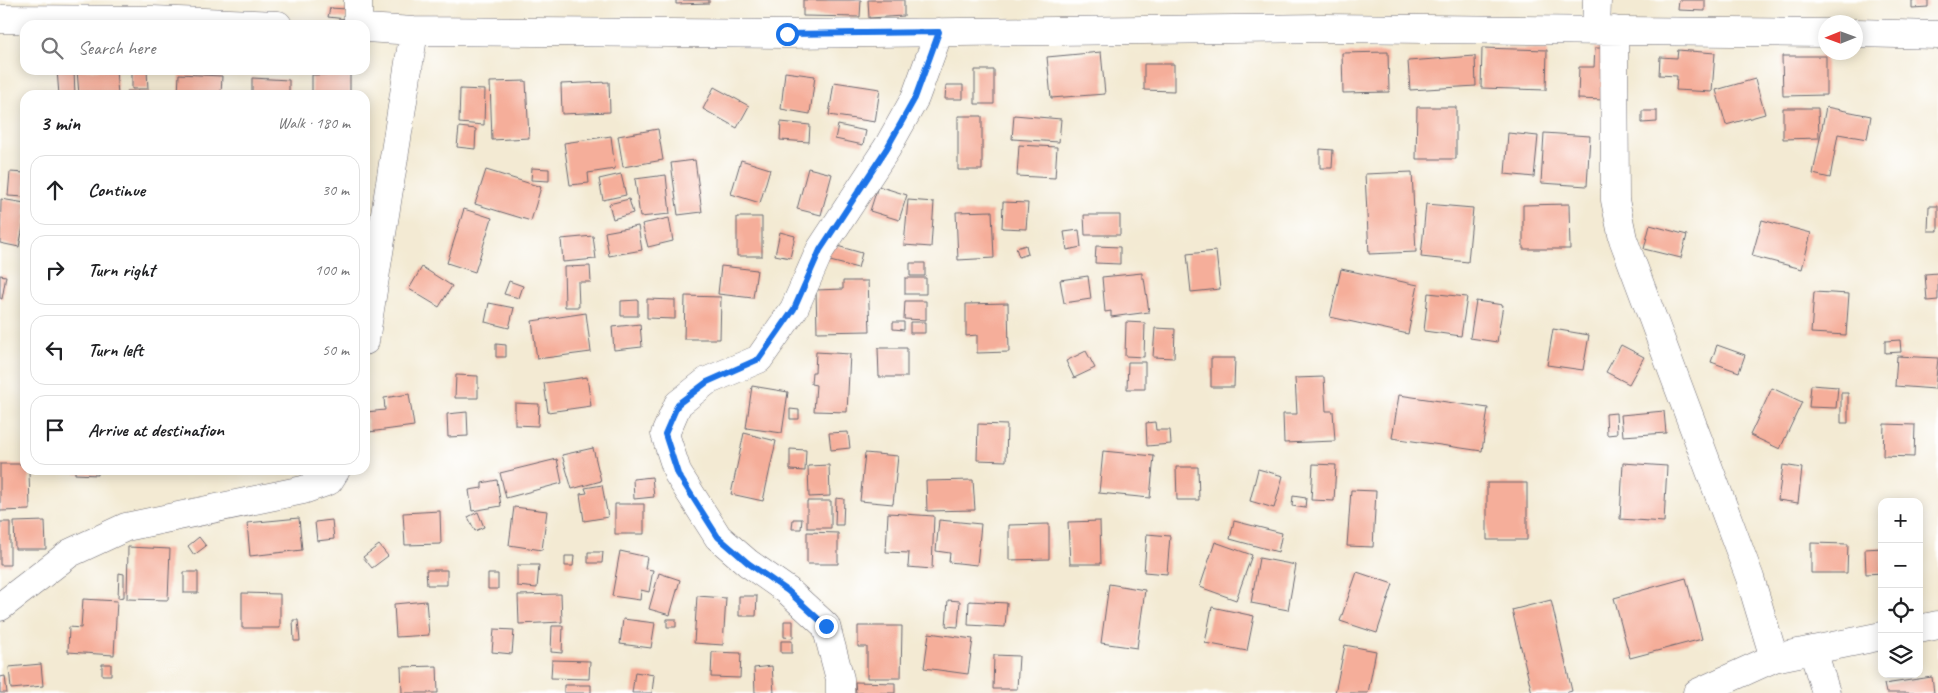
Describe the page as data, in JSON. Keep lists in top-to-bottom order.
{
  "north": "left",
  "page": {
    "search": "Search here",
    "heading": ["3 min", "Walk · 180 m"],
    "list": [
      ["Continue", "30 m"],
      ["Turn right", "100 m"],
      ["Turn left", "50 m"],
      "Arrive at destination"
    ],
    "map_buttons": ["+", "−"]
  }
}
